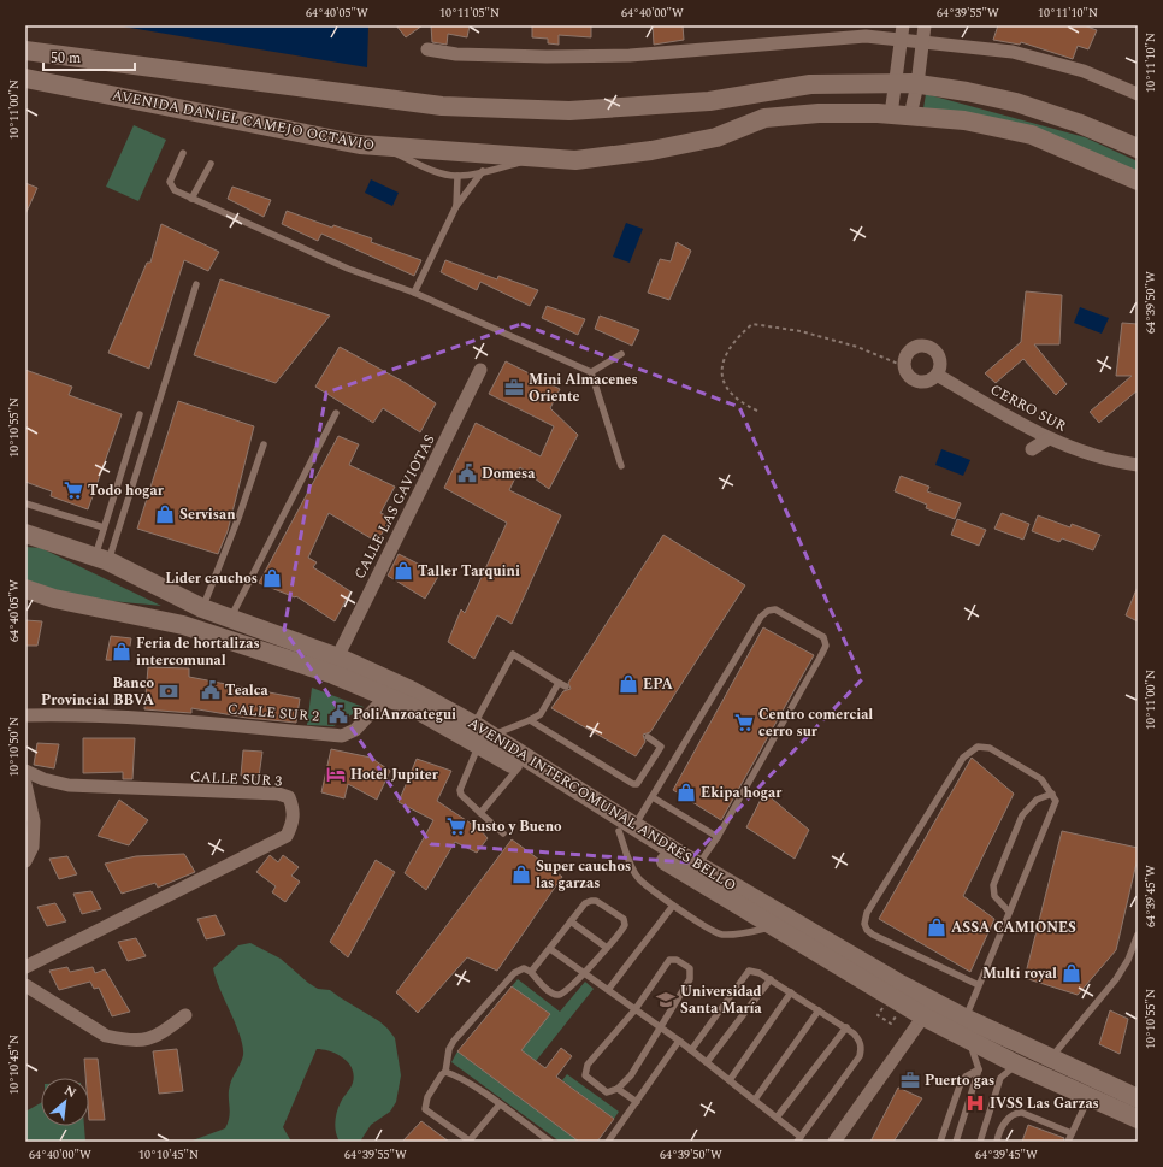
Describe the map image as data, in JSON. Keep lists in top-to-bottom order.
{
  "streets": {
    "main road": ["AVENIDA DANIEL CAMEJO OCTAVIO", "AVENIDA INTERCOMUNAL ANDRÉS BELLO"],
    "street": [
      "CERRO SUR",
      "CALLE LAS GAVIOTAS",
      "CALLE SUR 2",
      "CALLE SUR 3"
    ]
  },
  "crossings": [
    ["CALLE LAS GAVIOTAS", "AVENIDA INTERCOMUNAL ANDRÉS BELLO"],
    ["CALLE SUR 2", "AVENIDA INTERCOMUNAL ANDRÉS BELLO"]
  ],
  "places": {
    "office": ["Mini Almacenes Oriente", "Puerto gas"],
    "public building": ["Domesa", "Tealca", "PoliAnzoategui"],
    "supermarket": ["Todo hogar", "Centro comercial cerro sur", "Justo y Bueno"],
    "shop": [
      "Servisan",
      "Taller Tarquini",
      "Lider cauchos",
      "Feria de hortalizas intercomunal",
      "EPA",
      "Ekipa hogar",
      "Super cauchos las garzas",
      "ASSA CAMIONES",
      "Multi royal"
    ],
    "bank": ["Banco Provincial BBVA"],
    "hotel": ["Hotel Jupiter"],
    "school or university": ["Universidad Santa María"],
    "hospital": ["IVSS Las Garzas"]
  },
  "scale_bar": "50 m",
  "north": "top right",
  "coordinates": [
    "64°40'05\"W",
    "10°11'05\"N",
    "64°40'00\"W",
    "64°39'55\"W",
    "10°11'10\"N",
    "10°11'00\"N",
    "64°39'50\"W",
    "10°10'55\"N",
    "10°10'50\"N",
    "64°39'45\"W",
    "10°10'45\"N"
  ]
}
